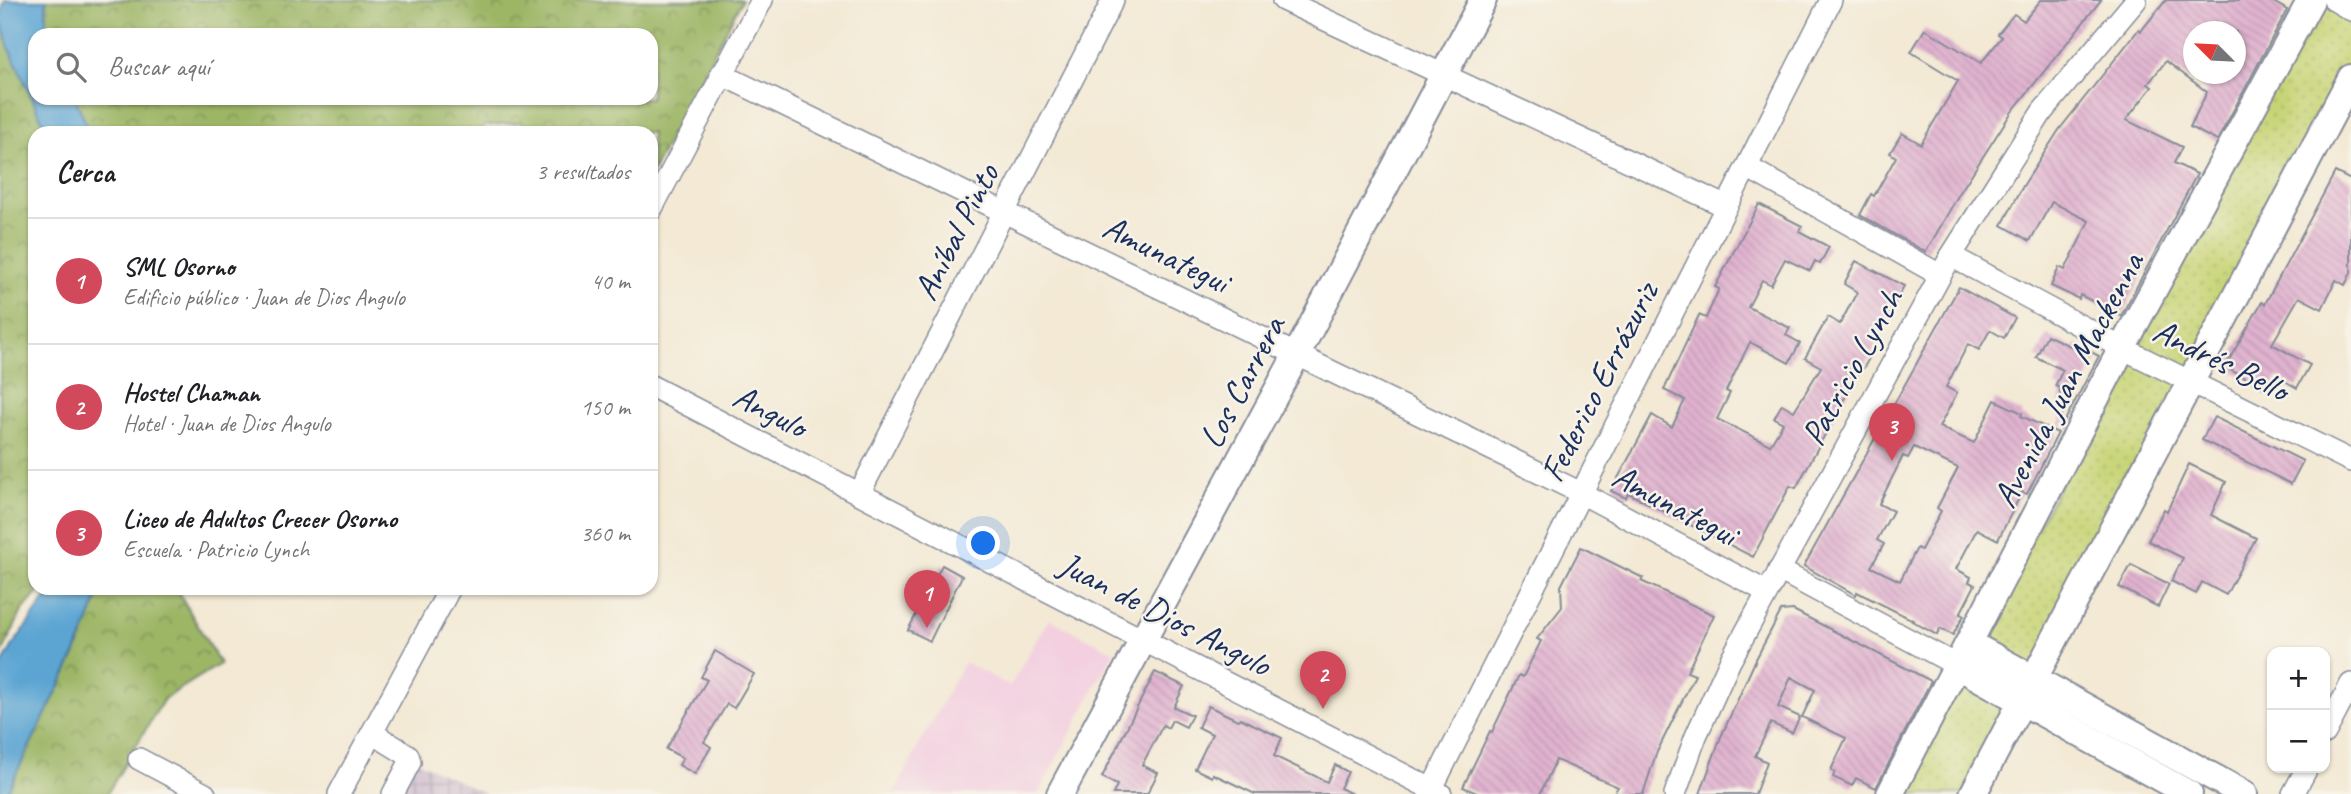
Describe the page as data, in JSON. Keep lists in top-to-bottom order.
{
  "streets": {
    "main road": ["Avenida Juan Mackenna", "Los Carrera"],
    "street": [
      "Aníbal Pinto",
      "Amunategui",
      "Andrés Bello",
      "Patricio Lynch",
      "Federico Errázuriz",
      "Angulo",
      "Juan de Dios Angulo"
    ]
  },
  "crossings": [
    ["Aníbal Pinto", "Amunategui"],
    ["Aníbal Pinto", "Angulo"],
    ["Aníbal Pinto", "Juan de Dios Angulo"],
    ["Amunategui", "Patricio Lynch"],
    ["Amunategui", "Los Carrera"],
    ["Amunategui", "Federico Errázuriz"],
    ["Andrés Bello", "Patricio Lynch"],
    ["Andrés Bello", "Avenida Juan Mackenna"],
    ["Los Carrera", "Juan de Dios Angulo"],
    ["Federico Errázuriz", "Juan de Dios Angulo"],
    ["Angulo", "Juan de Dios Angulo"]
  ],
  "north": "top left",
  "page": {
    "search": "Buscar aquí",
    "heading": ["Cerca", "3 resultados"],
    "list": [
      {
        "mark": "1",
        "name": "SML Osorno",
        "note": "Edificio público · Juan de Dios Angulo",
        "value": "40 m"
      },
      {
        "mark": "2",
        "name": "Hostel Chaman",
        "note": "Hotel · Juan de Dios Angulo",
        "value": "150 m"
      },
      {
        "mark": "3",
        "name": "Liceo de Adultos Crecer Osorno",
        "note": "Escuela · Patricio Lynch",
        "value": "360 m"
      }
    ],
    "pins": ["3", "1", "2"],
    "map_buttons": ["+", "−"]
  }
}
